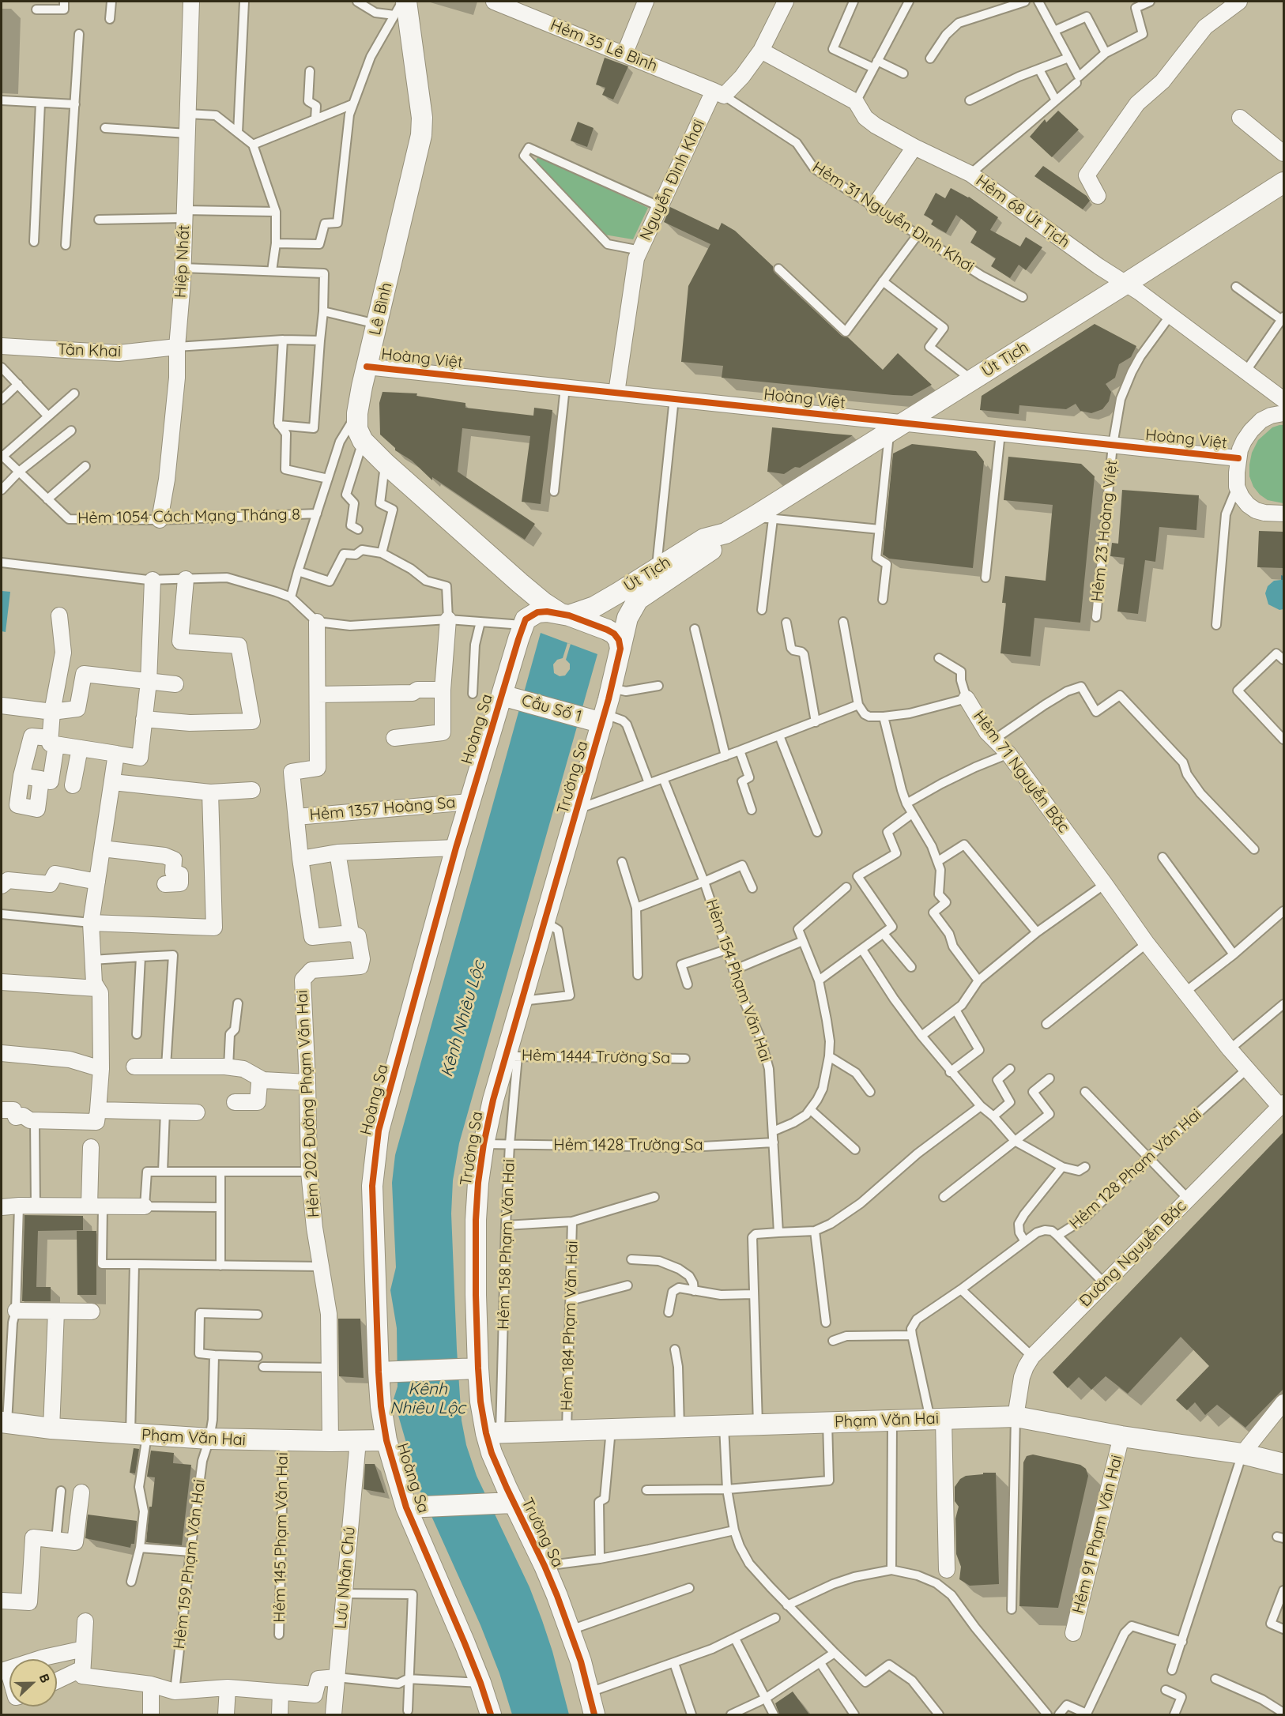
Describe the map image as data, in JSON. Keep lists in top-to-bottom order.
{
  "streets": {
    "street": [
      "Hẻm 35 Lê Bình",
      "Nguyễn Đình Khơi",
      "Hẻm 68 Út Tịch",
      "Hiệp Nhất",
      "Lê Bình",
      "Tân Khai",
      "Hoàng Việt",
      "Út Tịch",
      "Cầu Số 1",
      "Hoàng Sa",
      "Hẻm 71 Nguyễn Bặc",
      "Trường Sa",
      "Hẻm 1357 Hoàng Sa",
      "Hẻm 202 Đường Phạm Văn Hai",
      "Đường Nguyễn Bặc",
      "Phạm Văn Hai",
      "Hẻm 91 Phạm Văn Hai",
      "Lưu Nhân Chú"
    ],
    "lane": [
      "Hẻm 31 Nguyễn Đình Khơi",
      "Hẻm 1054 Cách Mạng Tháng 8",
      "Hẻm 23 Hoàng Việt",
      "Hẻm 154 Phạm Văn Hai",
      "Hẻm 1444 Trường Sa",
      "Hẻm 1428 Trường Sa",
      "Hẻm 128 Phạm Văn Hai",
      "Hẻm 158 Phạm Văn Hai",
      "Hẻm 184 Phạm Văn Hai",
      "Hẻm 145 Phạm Văn Hai",
      "Hẻm 159 Phạm Văn Hai"
    ]
  },
  "crossings": [
    ["Hẻm 35 Lê Bình", "Nguyễn Đình Khơi"],
    ["Hẻm 35 Lê Bình", "Hẻm 31 Nguyễn Đình Khơi"],
    ["Nguyễn Đình Khơi", "Hẻm 31 Nguyễn Đình Khơi"],
    ["Nguyễn Đình Khơi", "Hoàng Việt"],
    ["Hẻm 68 Út Tịch", "Út Tịch"],
    ["Hẻm 68 Út Tịch", "Hẻm 23 Hoàng Việt"],
    ["Hiệp Nhất", "Tân Khai"],
    ["Hiệp Nhất", "Hẻm 1054 Cách Mạng Tháng 8"],
    ["Lê Bình", "Hoàng Việt"],
    ["Hoàng Việt", "Út Tịch"],
    ["Hoàng Việt", "Hẻm 23 Hoàng Việt"],
    ["Út Tịch", "Cầu Số 1"],
    ["Út Tịch", "Hoàng Sa"],
    ["Út Tịch", "Trường Sa"],
    ["Cầu Số 1", "Hoàng Sa"],
    ["Cầu Số 1", "Trường Sa"],
    ["Hoàng Sa", "Trường Sa"],
    ["Hoàng Sa", "Hẻm 1357 Hoàng Sa"],
    ["Hoàng Sa", "Phạm Văn Hai"],
    ["Hẻm 71 Nguyễn Bặc", "Hẻm 128 Phạm Văn Hai"],
    ["Hẻm 71 Nguyễn Bặc", "Đường Nguyễn Bặc"],
    ["Trường Sa", "Hẻm 1444 Trường Sa"],
    ["Trường Sa", "Hẻm 1428 Trường Sa"],
    ["Trường Sa", "Hẻm 158 Phạm Văn Hai"],
    ["Trường Sa", "Phạm Văn Hai"],
    ["Hẻm 154 Phạm Văn Hai", "Hẻm 1428 Trường Sa"],
    ["Hẻm 1444 Trường Sa", "Hẻm 158 Phạm Văn Hai"],
    ["Hẻm 202 Đường Phạm Văn Hai", "Phạm Văn Hai"],
    ["Hẻm 1428 Trường Sa", "Hẻm 158 Phạm Văn Hai"],
    ["Hẻm 158 Phạm Văn Hai", "Phạm Văn Hai"],
    ["Đường Nguyễn Bặc", "Phạm Văn Hai"],
    ["Hẻm 184 Phạm Văn Hai", "Phạm Văn Hai"],
    ["Phạm Văn Hai", "Hẻm 91 Phạm Văn Hai"],
    ["Phạm Văn Hai", "Hẻm 145 Phạm Văn Hai"],
    ["Phạm Văn Hai", "Hẻm 159 Phạm Văn Hai"],
    ["Phạm Văn Hai", "Lưu Nhân Chú"]
  ],
  "water": ["Kênh Nhiêu Lộc"],
  "north": "right"
}
